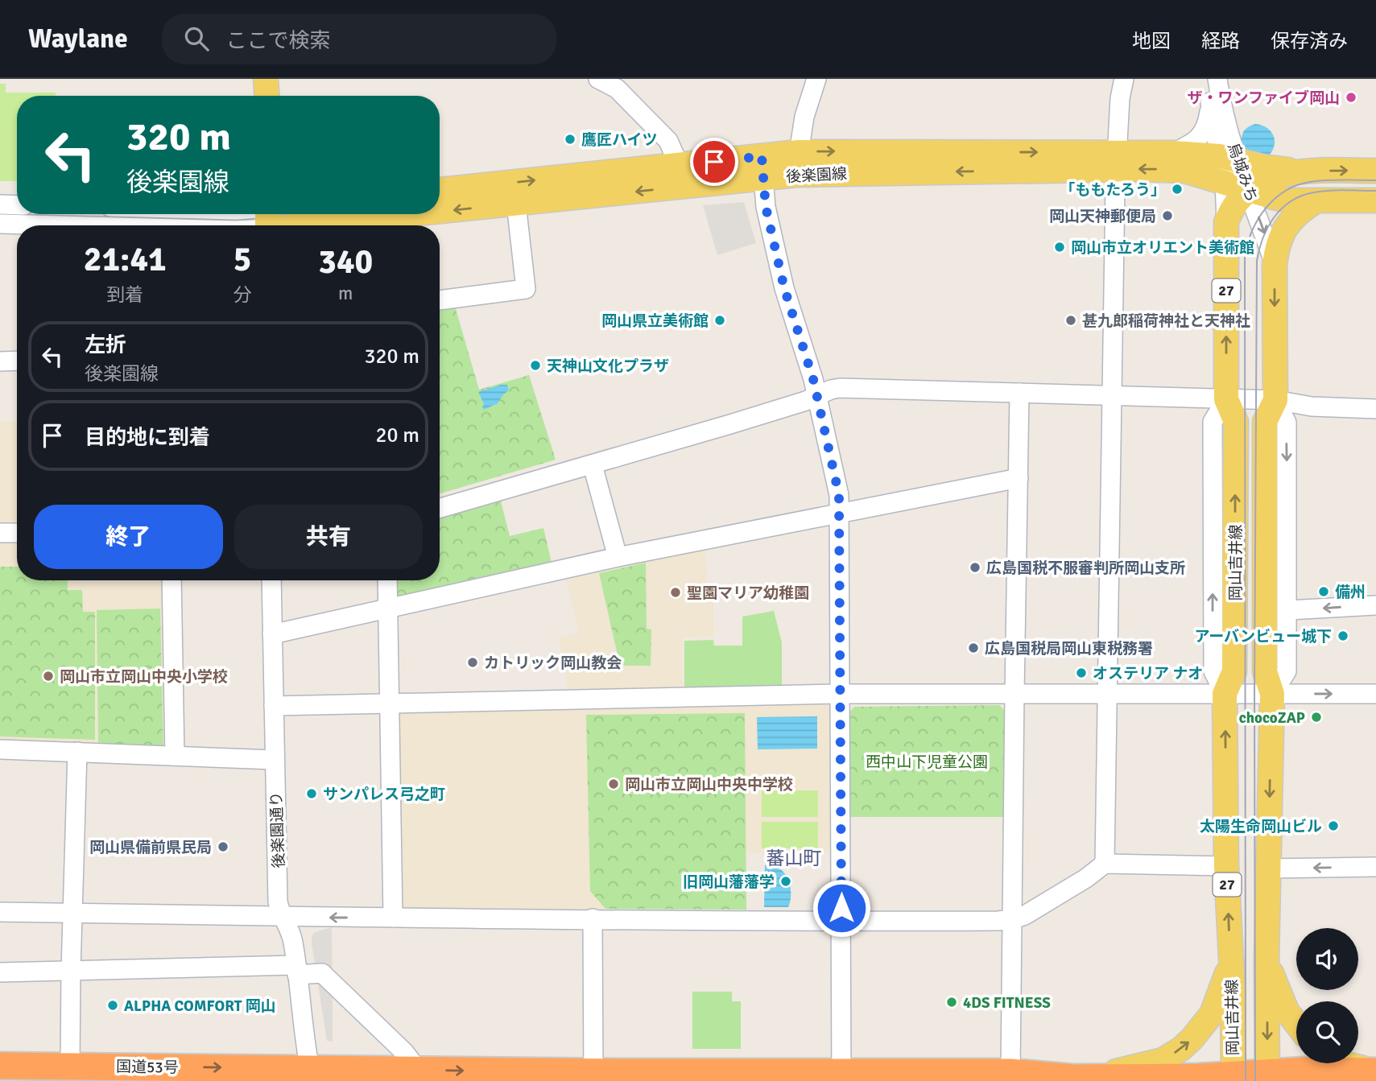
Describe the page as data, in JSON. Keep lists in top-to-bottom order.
{
  "streets": {
    "highway": ["国道53号"],
    "main road": ["後楽園線", "27", "岡山吉井線"],
    "street": ["烏城みち", "後楽園通り"]
  },
  "crossings": [
    ["烏城みち", "後楽園線"],
    ["烏城みち", "岡山吉井線"],
    ["後楽園線", "岡山吉井線"],
    ["岡山吉井線", "国道53号"],
    ["後楽園通り", "国道53号"]
  ],
  "districts": ["蕃山町"],
  "parks": ["西中山下児童公園"],
  "places": [
    "ザ・ワンファイブ岡山",
    "鷹匠ハイツ",
    "「ももたろう」",
    "岡山天神郵便局",
    "岡山市立オリエント美術館",
    "岡山県立美術館",
    "甚九郎稲荷神社と天神社",
    "天神山文化プラザ",
    "広島国税不服審判所岡山支所",
    "備州",
    "聖園マリア幼稚園",
    "アーバンビュー城下",
    "広島国税局岡山東税務署",
    "カトリック岡山教会",
    "オステリア ナオ",
    "岡山市立岡山中央小学校",
    "chocoZAP",
    "岡山市立岡山中央中学校",
    "サンパレス弓之町",
    "太陽生命岡山ビル",
    "岡山県備前県民局",
    "旧岡山藩藩学",
    "4DS FITNESS",
    "ALPHA COMFORT 岡山"
  ],
  "page": {
    "header": "Waylane",
    "search": "ここで検索",
    "nav": ["地図", "経路", "保存済み"],
    "turn": ["320 m", "後楽園線"],
    "eta": [
      "21:41",
      "到着",
      "5",
      "分",
      "340",
      "m"
    ],
    "list": [
      {
        "name": "左折",
        "note": "後楽園線",
        "value": "320 m"
      },
      {
        "name": "目的地に到着",
        "value": "20 m"
      }
    ],
    "buttons": ["終了", "共有"]
  }
}
